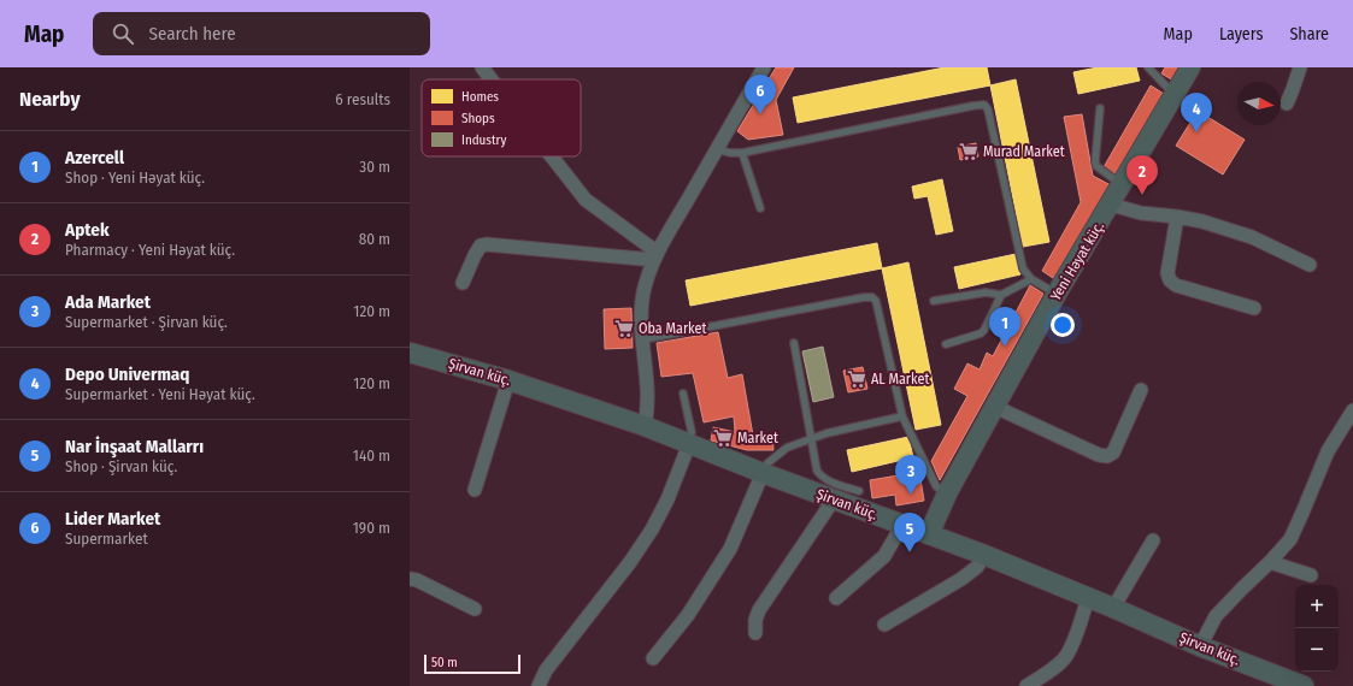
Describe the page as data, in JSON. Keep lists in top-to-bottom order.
{
  "streets": {
    "street": ["Yeni Həyat küç.", "Şirvan küç."]
  },
  "crossings": [
    ["Yeni Həyat küç.", "Şirvan küç."]
  ],
  "places": {
    "supermarket": [
      "Murad Market",
      "Oba Market",
      "AL Market",
      "Market"
    ]
  },
  "legend": ["Homes", "Shops", "Industry"],
  "scale_bar": "50 m",
  "north": "right",
  "page": {
    "header": "Map",
    "search": "Search here",
    "nav": ["Map", "Layers", "Share"],
    "heading": ["Nearby", "6 results"],
    "pins": [
      "6",
      "4",
      "2",
      "1",
      "3",
      "5"
    ],
    "list": [
      {
        "mark": "1",
        "name": "Azercell",
        "note": "Shop · Yeni Həyat küç.",
        "value": "30 m"
      },
      {
        "mark": "2",
        "name": "Aptek",
        "note": "Pharmacy · Yeni Həyat küç.",
        "value": "80 m"
      },
      {
        "mark": "3",
        "name": "Ada Market",
        "note": "Supermarket · Şirvan küç.",
        "value": "120 m"
      },
      {
        "mark": "4",
        "name": "Depo Univermaq",
        "note": "Supermarket · Yeni Həyat küç.",
        "value": "120 m"
      },
      {
        "mark": "5",
        "name": "Nar İnşaat Mallarrı",
        "note": "Shop · Şirvan küç.",
        "value": "140 m"
      },
      {
        "mark": "6",
        "name": "Lider Market",
        "note": "Supermarket",
        "value": "190 m"
      }
    ],
    "map_buttons": ["+", "−"],
    "scale": "50 m"
  }
}
